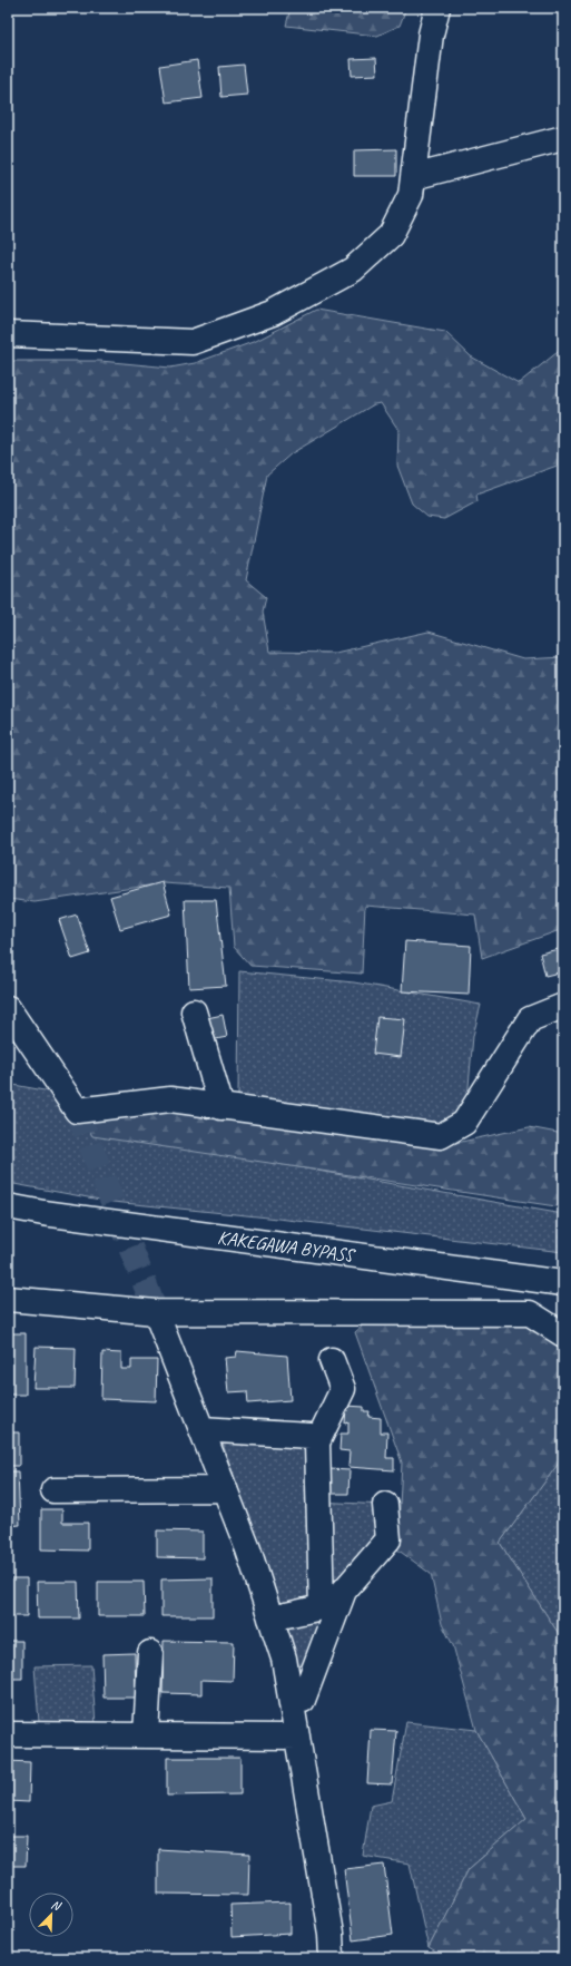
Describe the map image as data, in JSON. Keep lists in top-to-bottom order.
{
  "streets": {
    "main road": ["KAKEGAWA BYPASS"]
  },
  "north": "top right"
}
